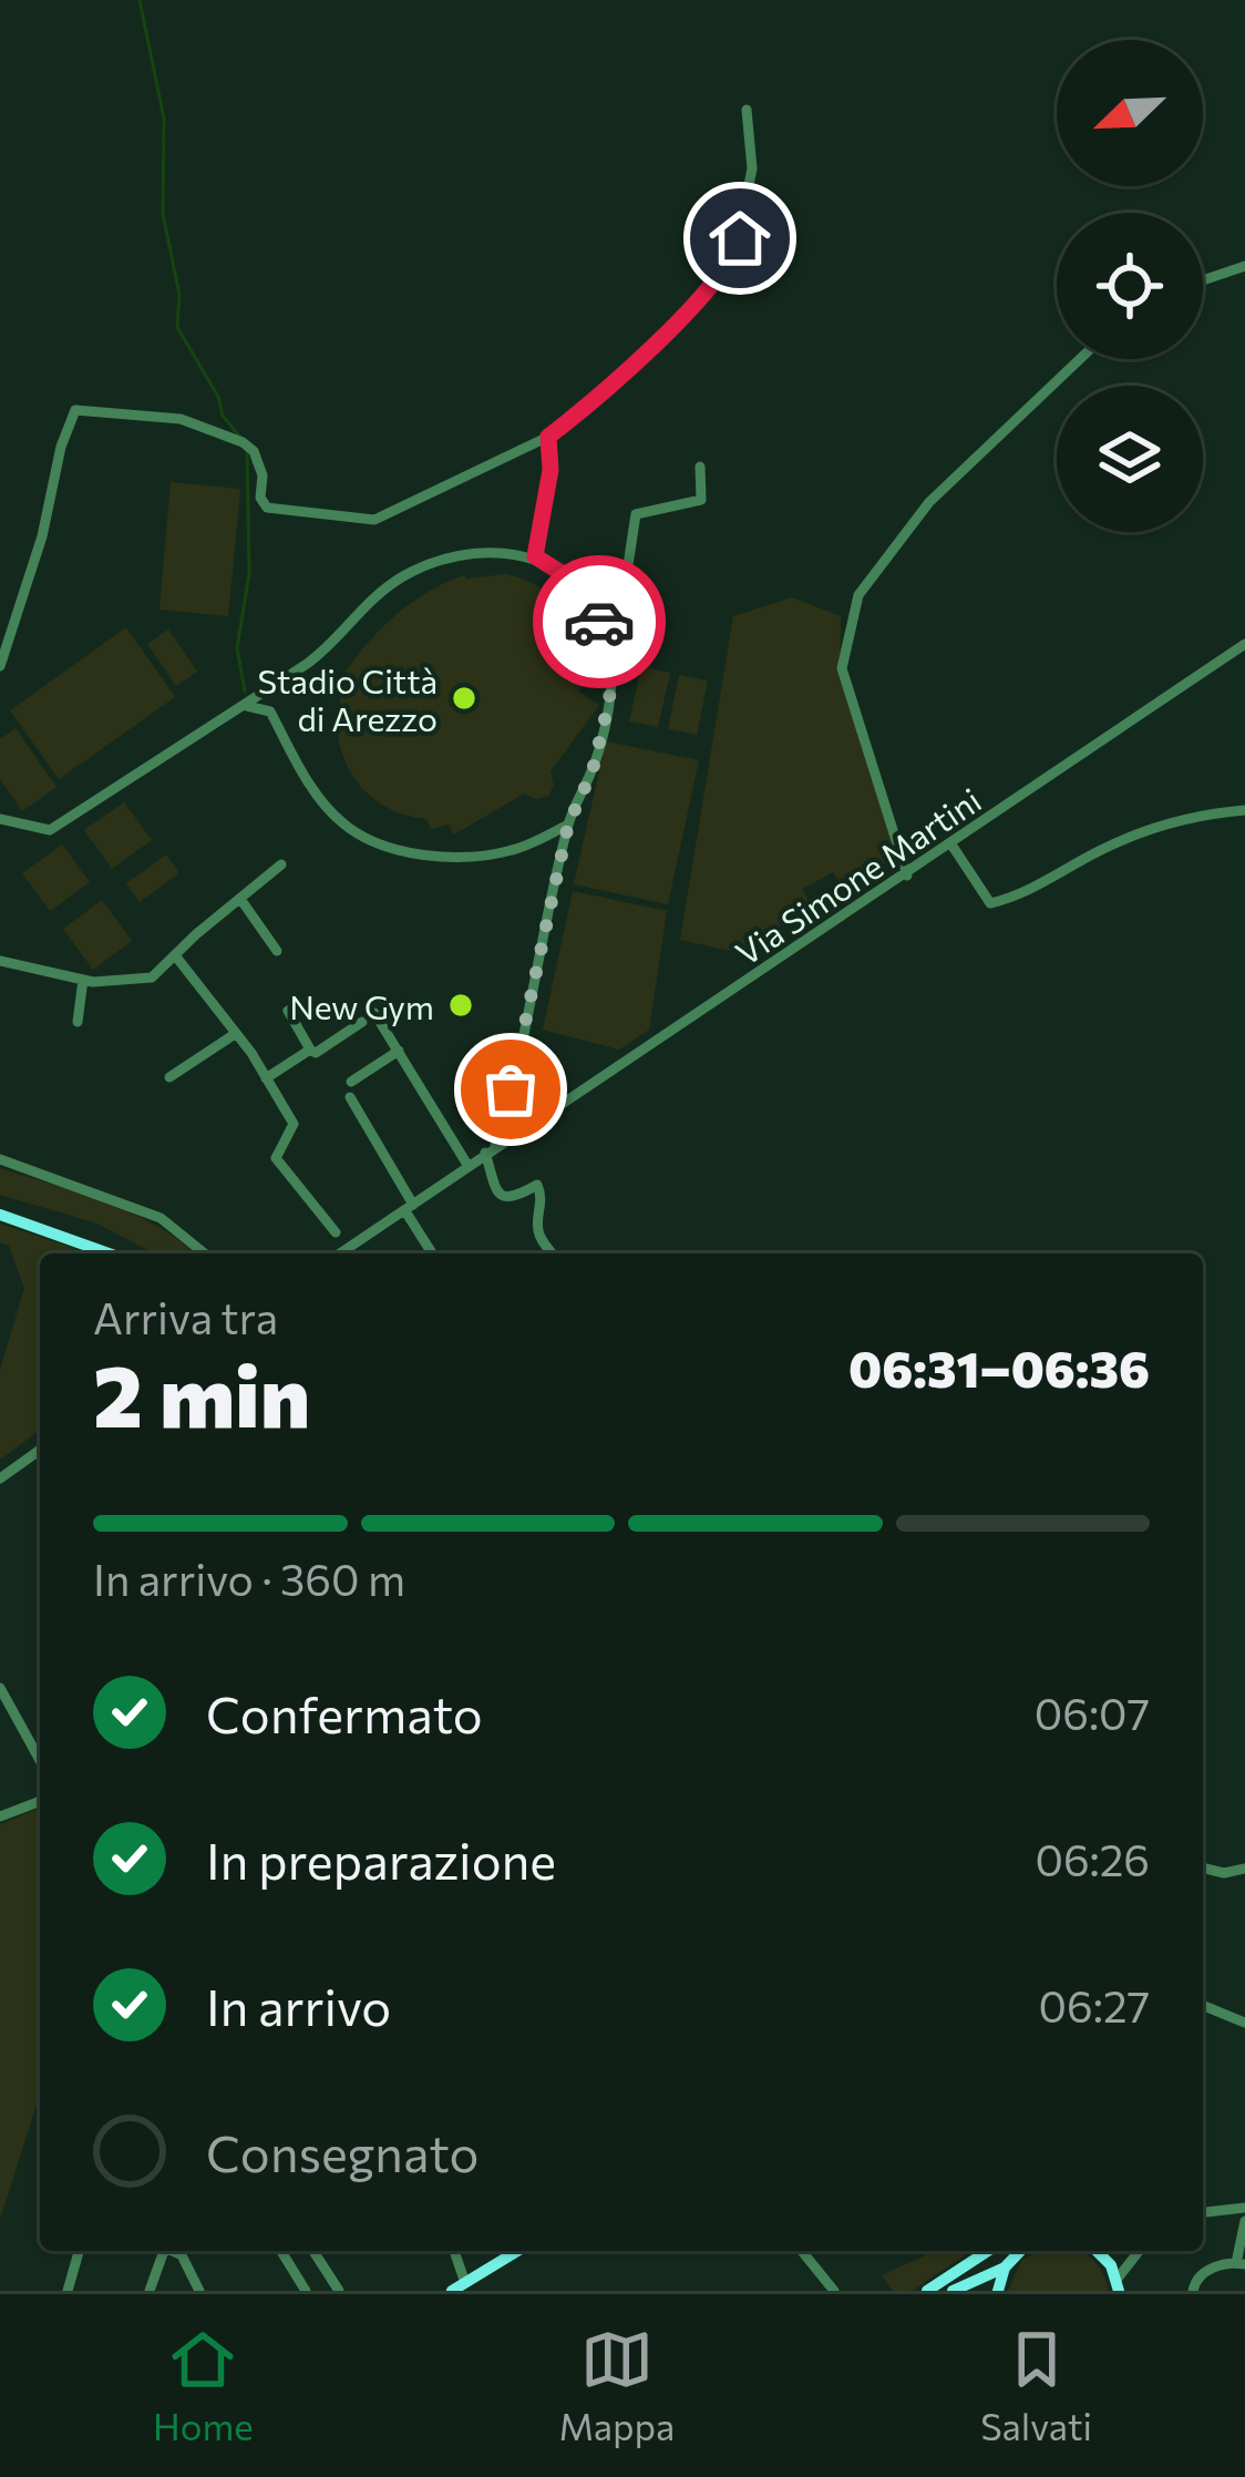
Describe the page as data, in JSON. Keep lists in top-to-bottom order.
{
  "streets": {
    "street": ["Via Simone Martini"]
  },
  "places": ["Stadio Città di Arezzo", "New Gym"],
  "north": "bottom left",
  "page": {
    "heading": ["2 min", "Arriva tra", "06:31–06:36"],
    "bar": "In arrivo · 360 m",
    "list": [
      ["Confermato", "06:07"],
      ["In preparazione", "06:26"],
      ["In arrivo", "06:27"],
      "Consegnato"
    ],
    "tabs": ["Home", "Mappa", "Salvati"]
  }
}
